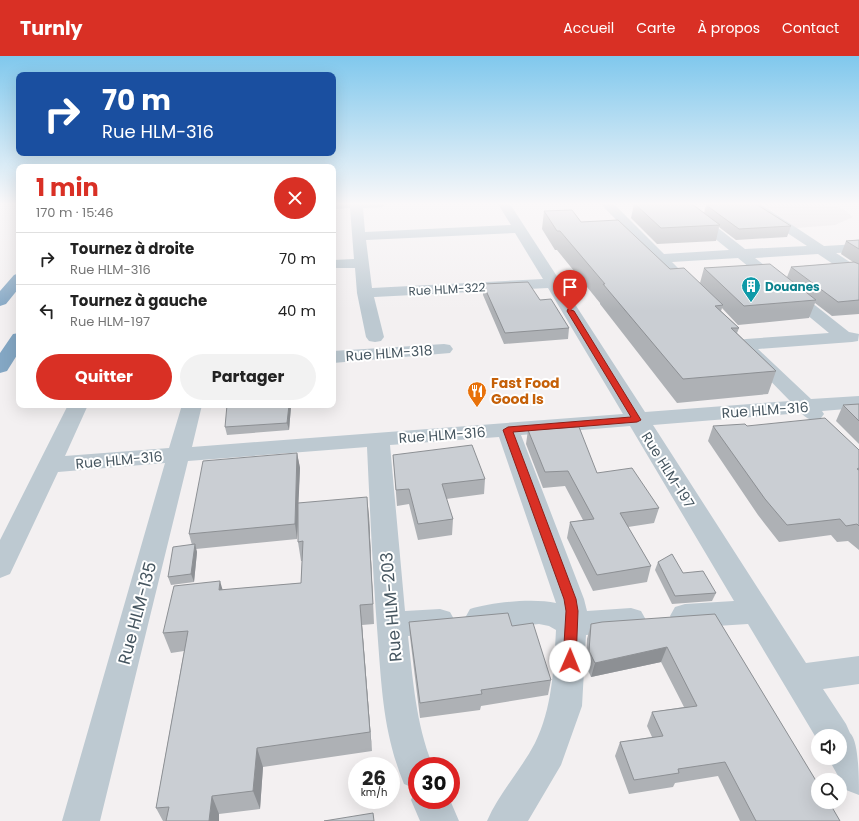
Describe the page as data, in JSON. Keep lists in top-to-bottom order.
{
  "streets": {
    "street": [
      "Rue HLM-322",
      "Rue HLM-318",
      "Rue HLM-316",
      "Rue HLM-197",
      "Rue HLM-203",
      "Rue HLM-135"
    ]
  },
  "crossings": [
    ["Rue HLM-322", "Rue HLM-197"],
    ["Rue HLM-316", "Rue HLM-197"],
    ["Rue HLM-316", "Rue HLM-203"],
    ["Rue HLM-316", "Rue HLM-135"]
  ],
  "places": {
    "building": ["Douanes"],
    "restaurant": ["Fast Food Good Is"]
  },
  "page": {
    "header": "Turnly",
    "nav": [
      "Accueil",
      "Carte",
      "À propos",
      "Contact"
    ],
    "turn": ["70 m", "Rue HLM-316"],
    "heading": ["1 min", "170 m · 15:46"],
    "list": [
      {
        "name": "Tournez à droite",
        "note": "Rue HLM-316",
        "value": "70 m"
      },
      {
        "name": "Tournez à gauche",
        "note": "Rue HLM-197",
        "value": "40 m"
      }
    ],
    "buttons": ["Quitter", "Partager"],
    "speed": "26 km/h",
    "limit": "30"
  }
}
